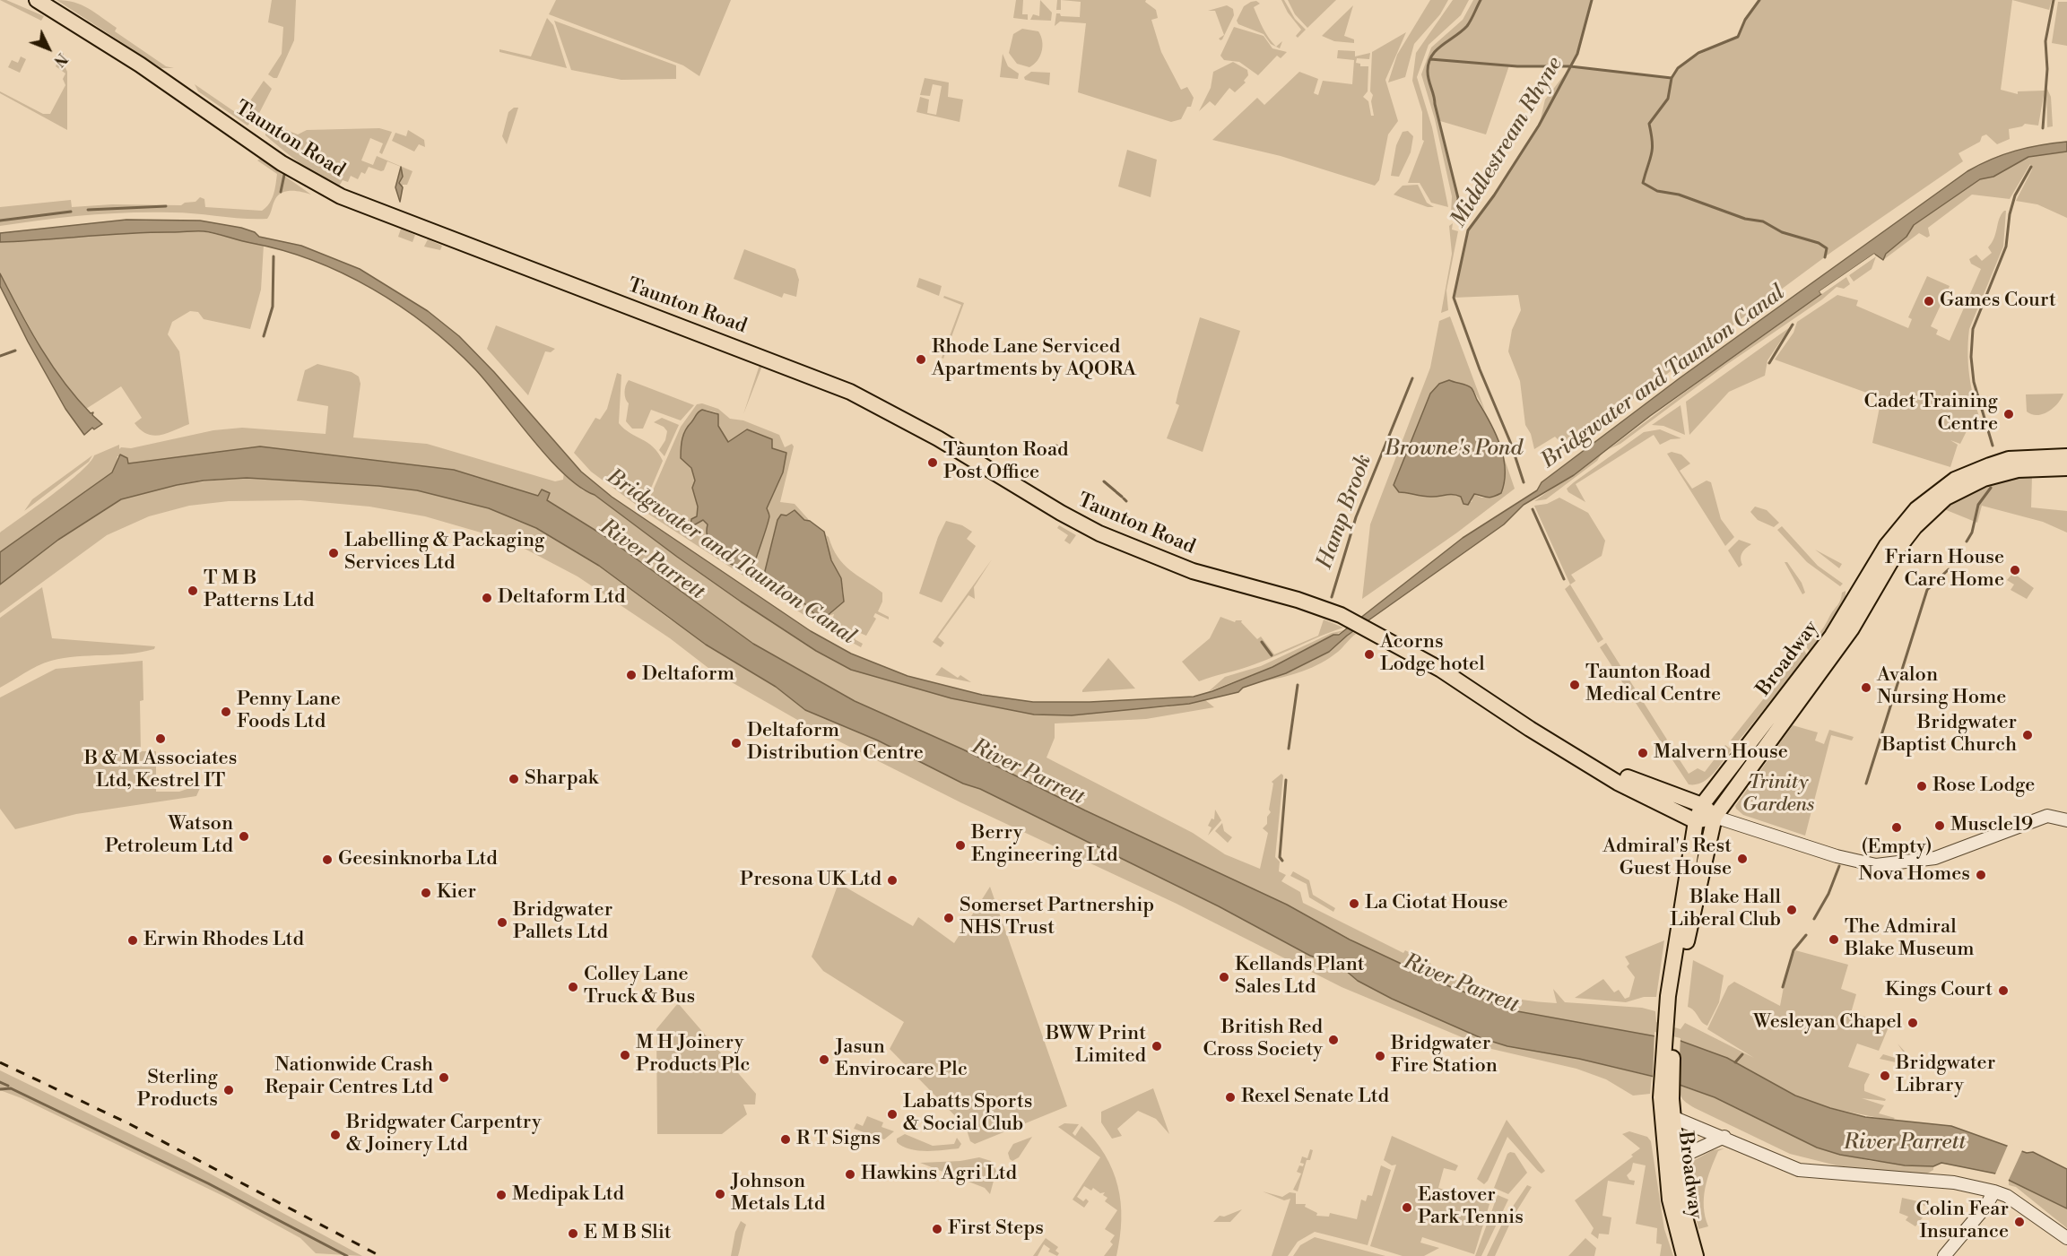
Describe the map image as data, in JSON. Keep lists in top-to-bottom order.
{
  "streets": {
    "main road": ["Taunton Road", "Broadway"]
  },
  "water": [
    "Middlestream Rhyne",
    "Bridgwater and Taunton Canal",
    "Browne's Pond",
    "Hamp Brook",
    "River Parrett"
  ],
  "parks": ["Trinity Gardens"],
  "places": [
    "Games Court",
    "Rhode Lane Serviced Apartments by AQORA",
    "Cadet Training Centre",
    "Taunton Road Post Office",
    "Labelling & Packaging Services Ltd",
    "Friarn House Care Home",
    "T M B Patterns Ltd",
    "Deltaform Ltd",
    "Acorns Lodge hotel",
    "Deltaform",
    "Taunton Road Medical Centre",
    "Avalon Nursing Home",
    "Penny Lane Foods Ltd",
    "Bridgwater Baptist Church",
    "B & M Associates Ltd, Kestrel IT",
    "Deltaform Distribution Centre",
    "Malvern House",
    "Sharpak",
    "Rose Lodge",
    "Muscle19",
    "(Empty)",
    "Watson Petroleum Ltd",
    "Berry Engineering Ltd",
    "Admiral's Rest Guest House",
    "Geesinknorba Ltd",
    "Nova Homes",
    "Presona UK Ltd",
    "Kier",
    "La Ciotat House",
    "Blake Hall Liberal Club",
    "Somerset Partnership NHS Trust",
    "Bridgwater Pallets Ltd",
    "The Admiral Blake Museum",
    "Erwin Rhodes Ltd",
    "Kellands Plant Sales Ltd",
    "Colley Lane Truck & Bus",
    "Kings Court",
    "Wesleyan Chapel",
    "British Red Cross Society",
    "BWW Print Limited",
    "M H Joinery Products Plc",
    "Bridgwater Fire Station",
    "Jasun Envirocare Plc",
    "Bridgwater Library",
    "Nationwide Crash Repair Centres Ltd",
    "Sterling Products",
    "Rexel Senate Ltd",
    "Labatts Sports & Social Club",
    "Bridgwater Carpentry & Joinery Ltd",
    "R T Signs",
    "Hawkins Agri Ltd",
    "Johnson Metals Ltd",
    "Medipak Ltd",
    "Eastover Park Tennis",
    "Colin Fear Insurance",
    "First Steps",
    "E M B Slit"
  ],
  "north": "bottom right"
}
